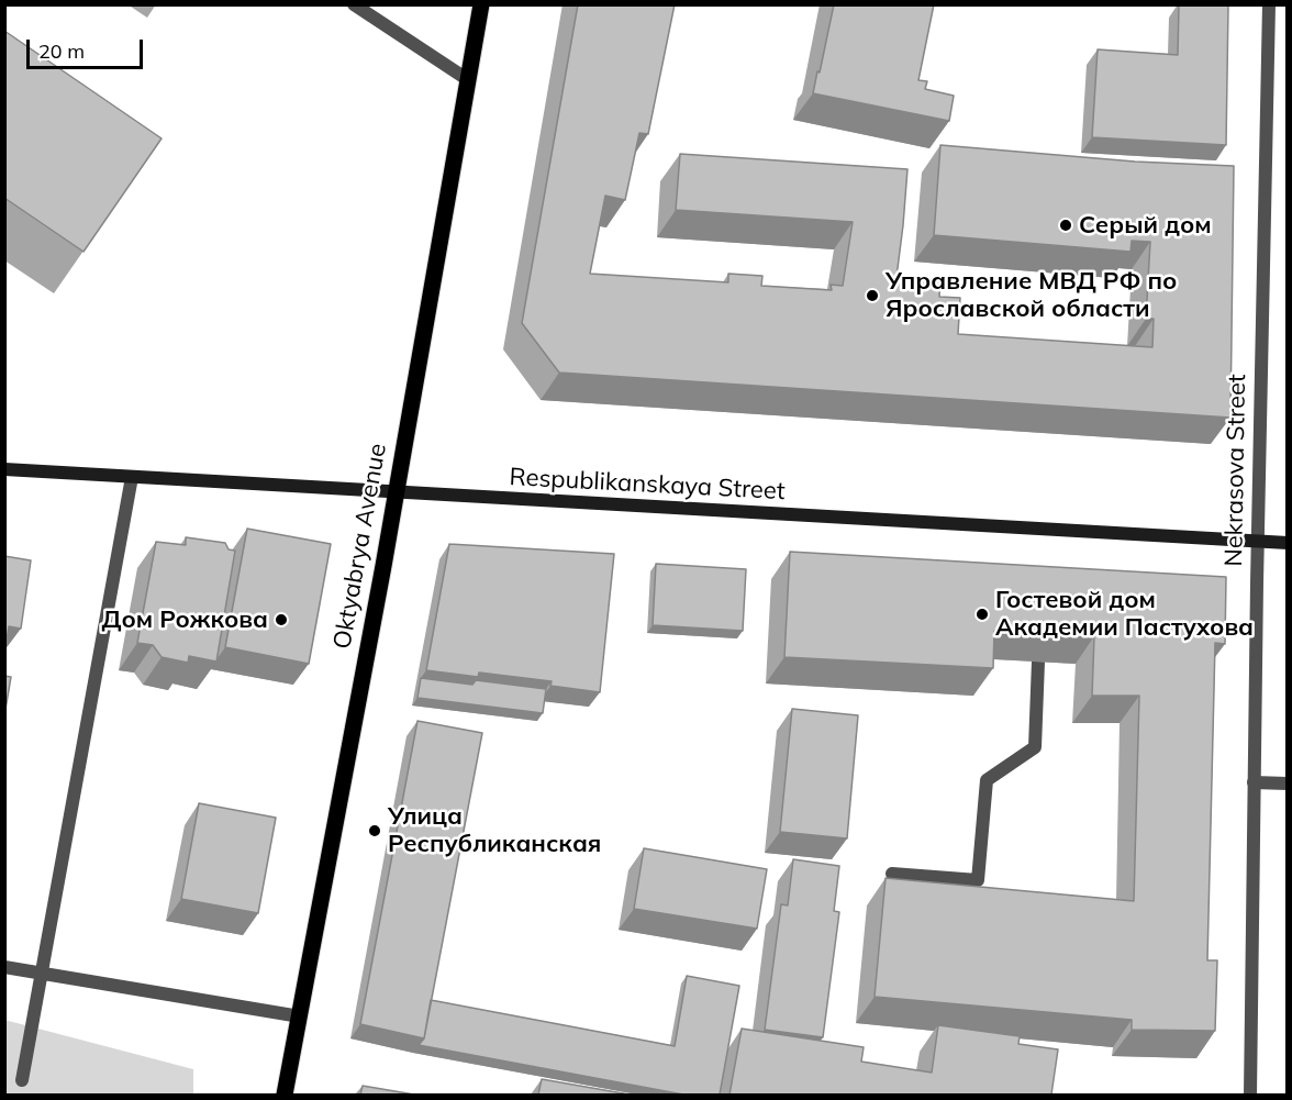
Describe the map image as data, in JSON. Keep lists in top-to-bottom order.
{
  "streets": {
    "main road": ["Respublikanskaya Street", "Oktyabrya Avenue"],
    "street": ["Nekrasova Street"]
  },
  "crossings": [
    ["Nekrasova Street", "Respublikanskaya Street"],
    ["Respublikanskaya Street", "Oktyabrya Avenue"]
  ],
  "places": [
    "Серый дом",
    "Управление МВД РФ по Ярославской области",
    "Гостевой дом Академии Пастухова",
    "Дом Рожкова",
    "Улица Республиканская"
  ],
  "scale_bar": "20 m"
}
